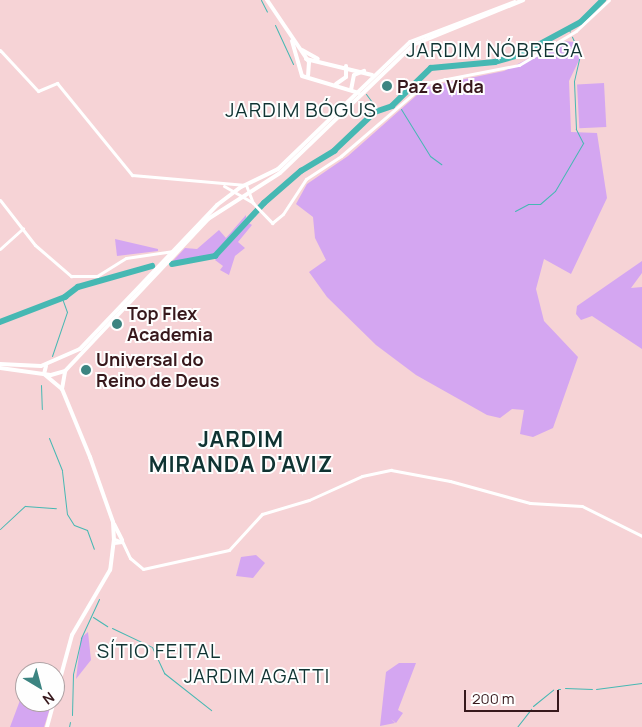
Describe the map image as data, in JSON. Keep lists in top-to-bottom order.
{
  "districts": [
    "JARDIM NÓBREGA",
    "JARDIM BÓGUS",
    "JARDIM MIRANDA D'AVIZ",
    "SÍTIO FEITAL",
    "JARDIM AGATTI"
  ],
  "places": ["Paz e Vida", "Top Flex Academia", "Universal do Reino de Deus"],
  "scale_bar": "200 m",
  "north": "bottom right"
}
